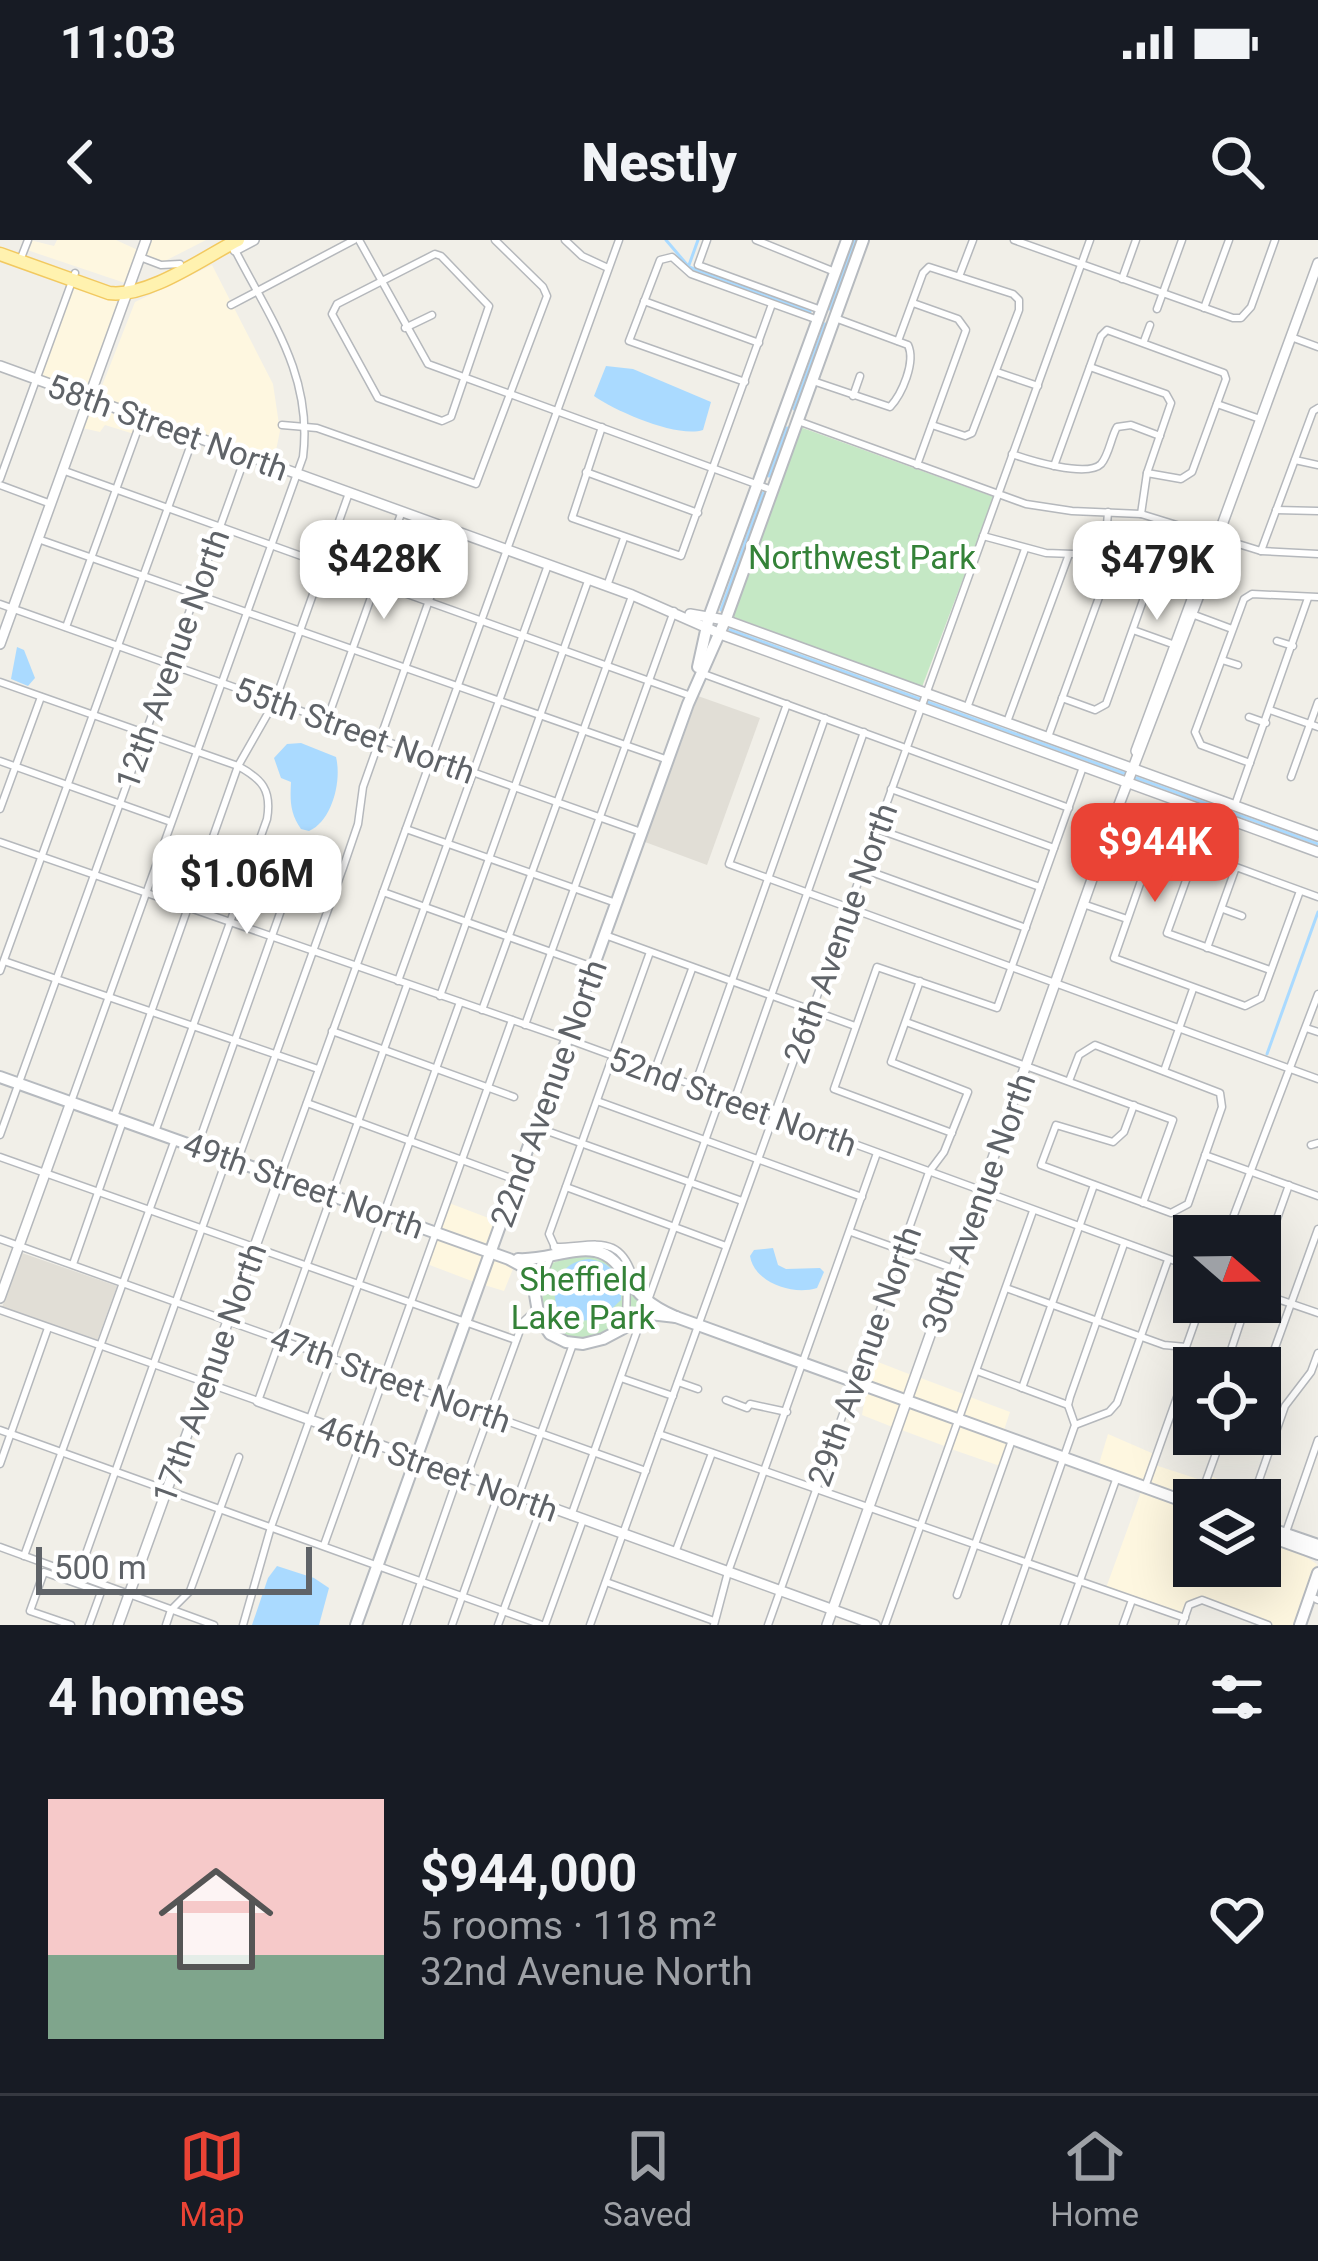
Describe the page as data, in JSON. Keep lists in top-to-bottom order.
{
  "streets": {
    "main road": ["22nd Avenue North", "49th Street North"],
    "street": [
      "58th Street North",
      "12th Avenue North",
      "55th Street North",
      "26th Avenue North",
      "52nd Street North",
      "30th Avenue North",
      "29th Avenue North",
      "17th Avenue North",
      "47th Street North",
      "46th Street North"
    ]
  },
  "crossings": [
    ["58th Street North", "12th Avenue North"],
    ["58th Street North", "26th Avenue North"],
    ["58th Street North", "22nd Avenue North"],
    ["58th Street North", "30th Avenue North"],
    ["58th Street North", "17th Avenue North"],
    ["12th Avenue North", "55th Street North"],
    ["12th Avenue North", "52nd Street North"],
    ["12th Avenue North", "49th Street North"],
    ["55th Street North", "22nd Avenue North"],
    ["55th Street North", "17th Avenue North"],
    ["26th Avenue North", "52nd Street North"],
    ["26th Avenue North", "47th Street North"],
    ["26th Avenue North", "46th Street North"],
    ["22nd Avenue North", "52nd Street North"],
    ["22nd Avenue North", "49th Street North"],
    ["22nd Avenue North", "47th Street North"],
    ["22nd Avenue North", "46th Street North"],
    ["52nd Street North", "30th Avenue North"],
    ["52nd Street North", "29th Avenue North"],
    ["52nd Street North", "17th Avenue North"],
    ["49th Street North", "17th Avenue North"],
    ["30th Avenue North", "46th Street North"],
    ["29th Avenue North", "46th Street North"],
    ["17th Avenue North", "47th Street North"],
    ["17th Avenue North", "46th Street North"]
  ],
  "parks": ["Northwest Park", "Sheffield Lake Park"],
  "scale_bar": "500 m",
  "north": "right",
  "page": {
    "status": "11:03",
    "header": "Nestly",
    "price": [
      "$428K",
      "$479K",
      "$944K",
      "$1.06M"
    ],
    "scale": "500 m",
    "heading": "4 homes",
    "list": [
      {
        "name": "$944,000",
        "note": "5 rooms · 118 m² · 32nd Avenue North"
      }
    ],
    "tabs": ["Map", "Saved", "Home"]
  }
}
